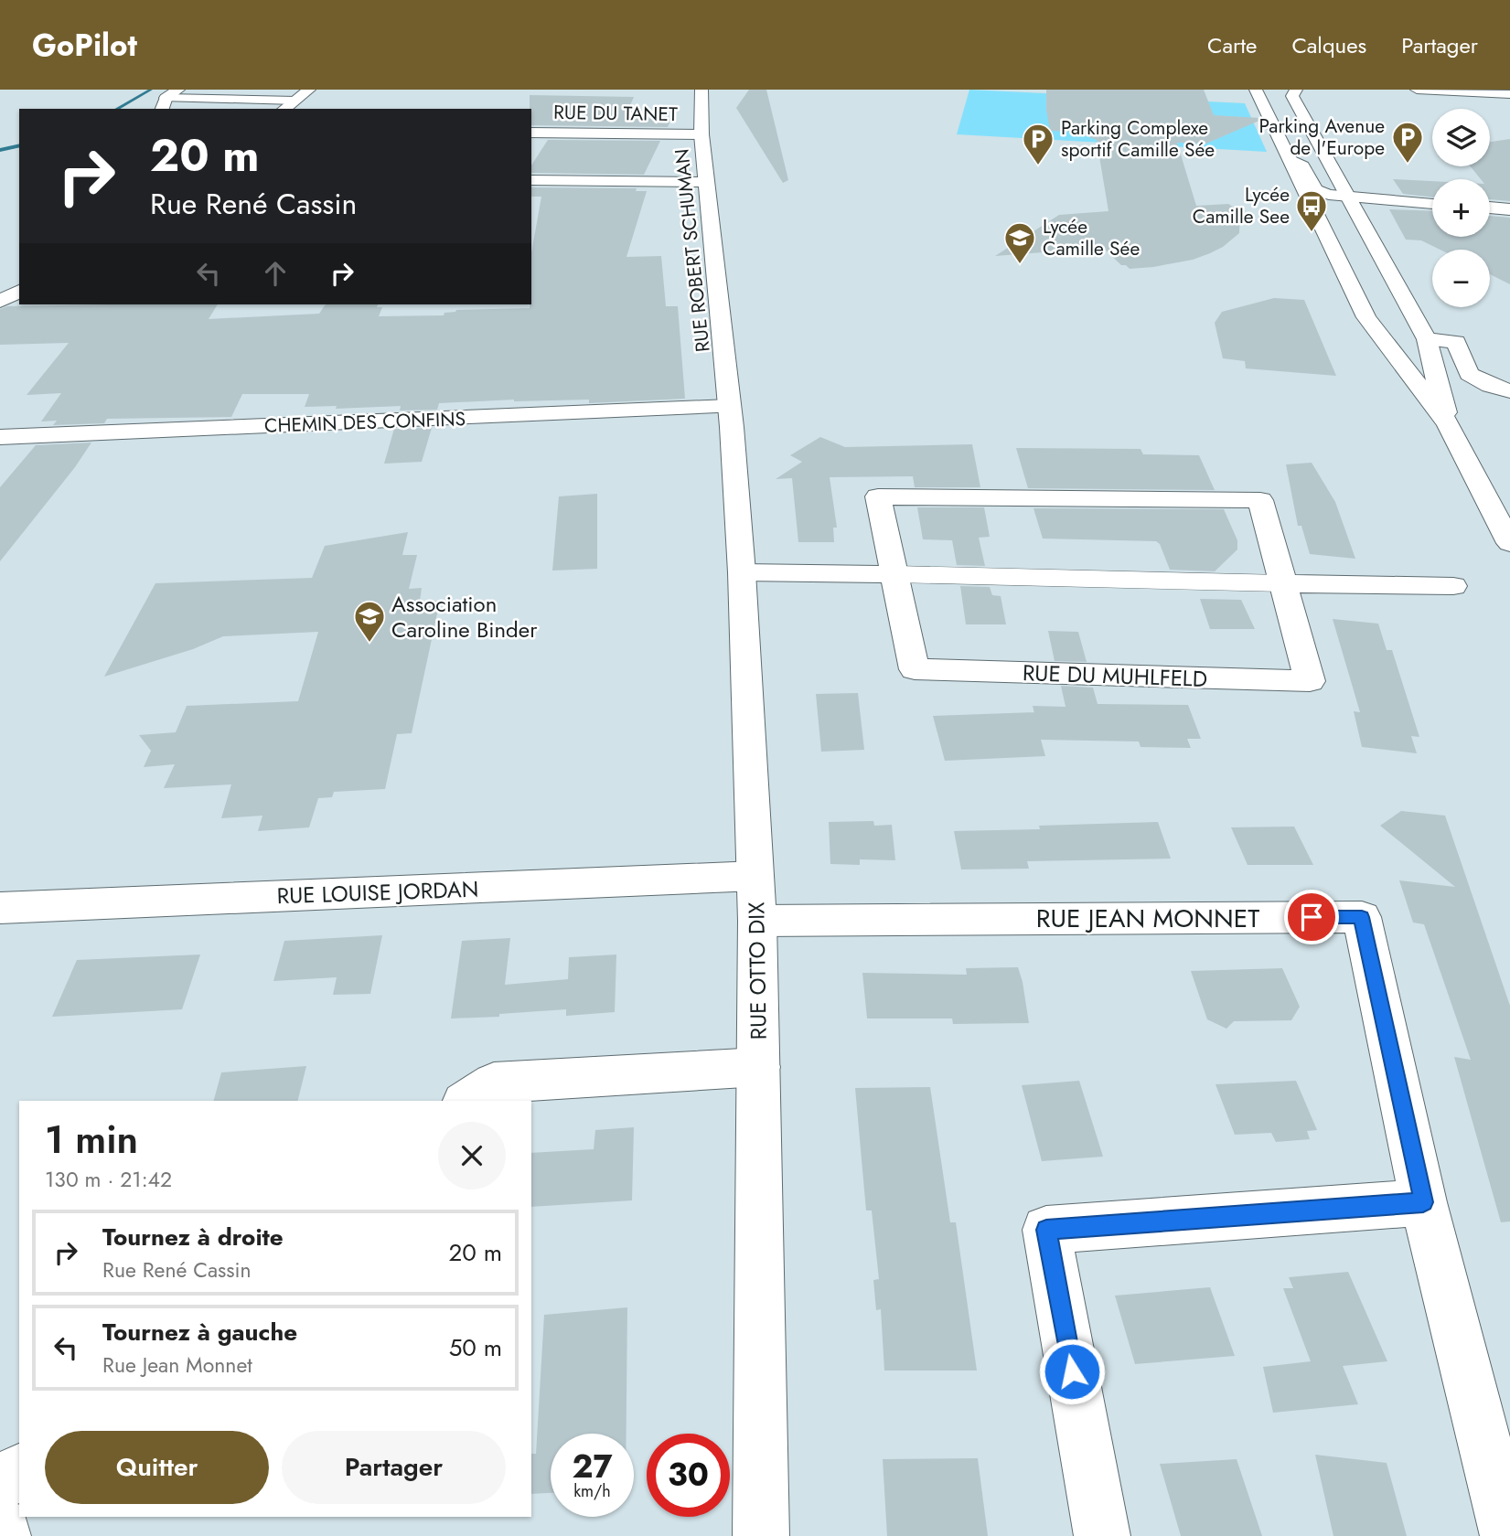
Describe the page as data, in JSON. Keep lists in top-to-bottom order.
{
  "streets": {
    "street": [
      "RUE DU TANET",
      "RUE ROBERT SCHUMAN",
      "CHEMIN DES CONFINS",
      "RUE DU MUHLFELD",
      "RUE LOUISE JORDAN",
      "RUE JEAN MONNET",
      "RUE OTTO DIX"
    ]
  },
  "crossings": [
    ["RUE DU TANET", "RUE ROBERT SCHUMAN"],
    ["RUE ROBERT SCHUMAN", "CHEMIN DES CONFINS"],
    ["RUE ROBERT SCHUMAN", "RUE OTTO DIX"],
    ["CHEMIN DES CONFINS", "RUE OTTO DIX"],
    ["RUE LOUISE JORDAN", "RUE OTTO DIX"],
    ["RUE JEAN MONNET", "RUE OTTO DIX"]
  ],
  "places": {
    "parking": ["Parking Avenue de l'Europe", "Parking Complexe sportif Camille Sée"],
    "bus stop": ["Lycée Camille See"],
    "school or university": ["Lycée Camille Sée", "Association Caroline Binder"]
  },
  "page": {
    "header": "GoPilot",
    "nav": ["Carte", "Calques", "Partager"],
    "map_buttons": ["+", "−"],
    "turn": ["20 m", "Rue René Cassin"],
    "heading": ["1 min", "130 m · 21:42"],
    "list": [
      {
        "name": "Tournez à droite",
        "note": "Rue René Cassin",
        "value": "20 m"
      },
      {
        "name": "Tournez à gauche",
        "note": "Rue Jean Monnet",
        "value": "50 m"
      }
    ],
    "buttons": ["Quitter", "Partager"],
    "speed": "27 km/h",
    "limit": "30"
  }
}
